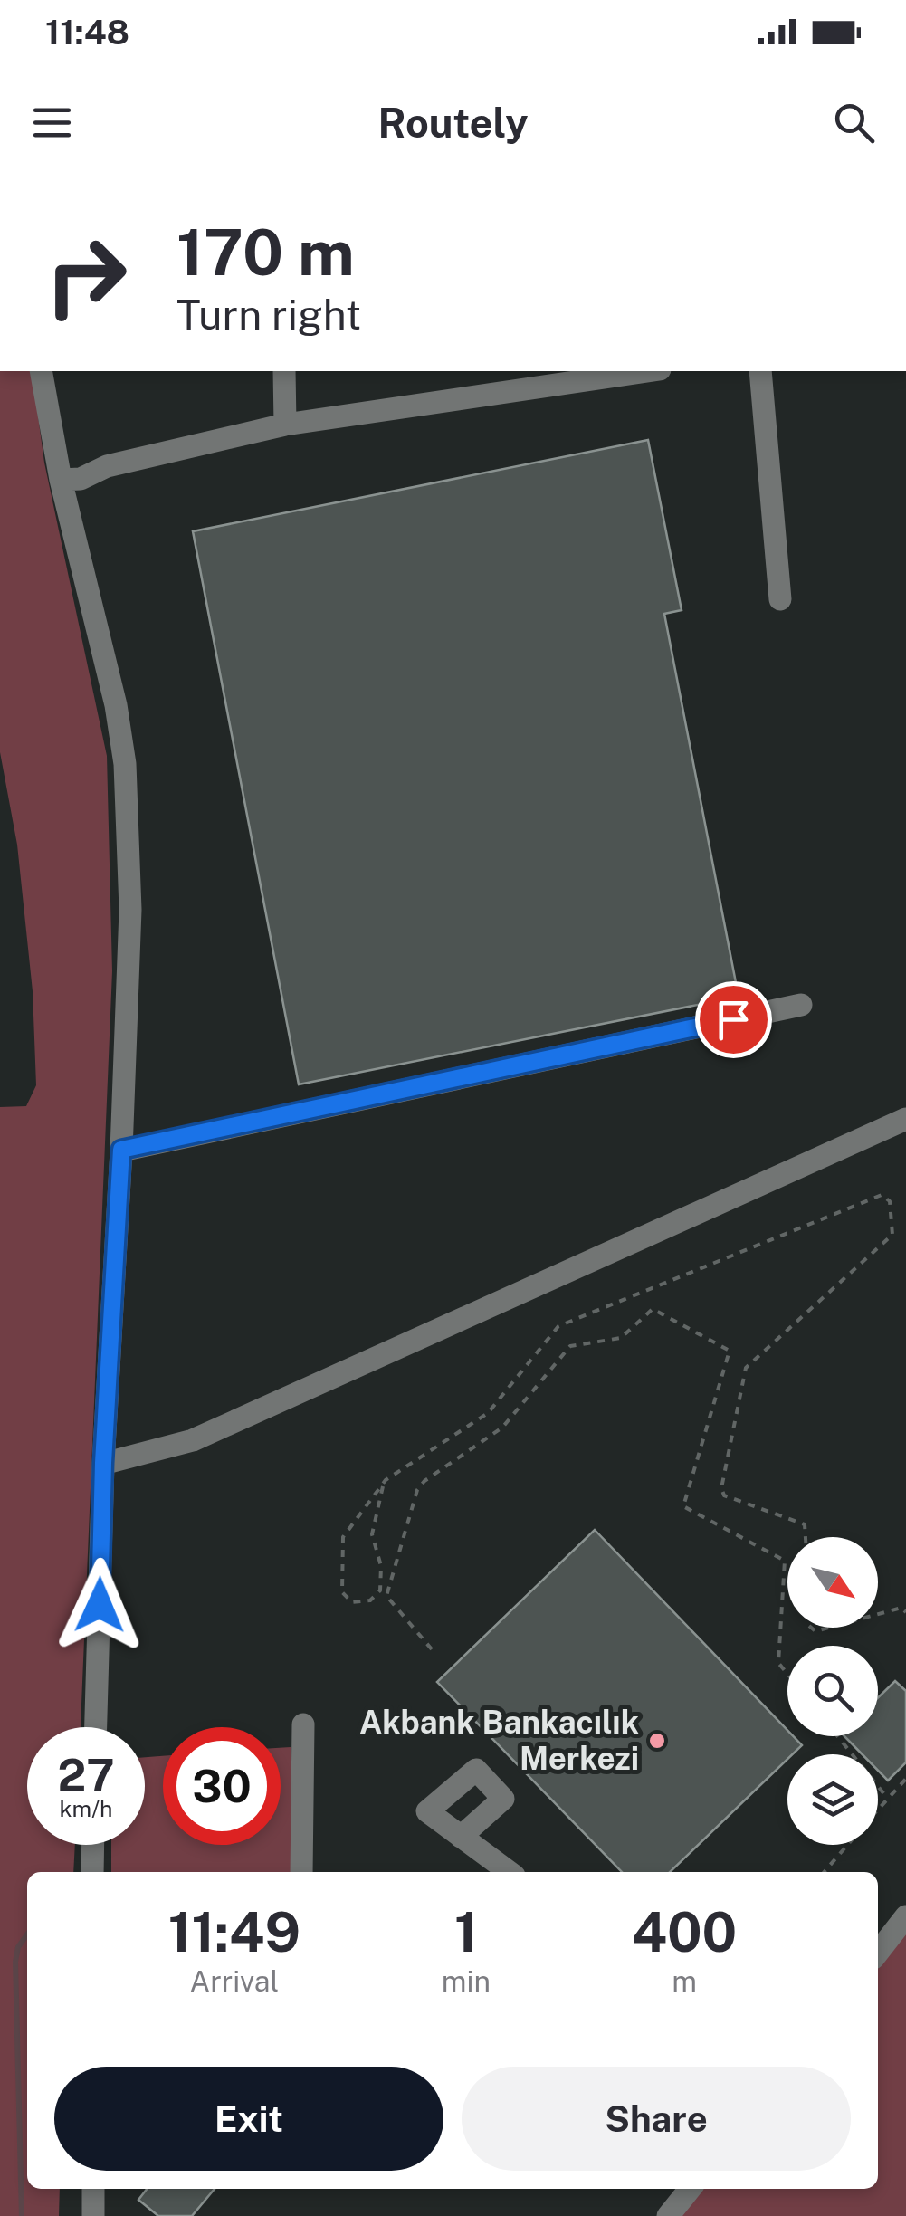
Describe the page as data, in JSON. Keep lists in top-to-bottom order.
{
  "places": ["Akbank Bankacılık Merkezi"],
  "north": "bottom right",
  "page": {
    "status": "11:48",
    "header": "Routely",
    "turn": ["170 m", "Turn right"],
    "speed": "27 km/h",
    "limit": "30",
    "eta": [
      "11:49",
      "Arrival",
      "1",
      "min",
      "400",
      "m"
    ],
    "buttons": ["Exit", "Share"]
  }
}
